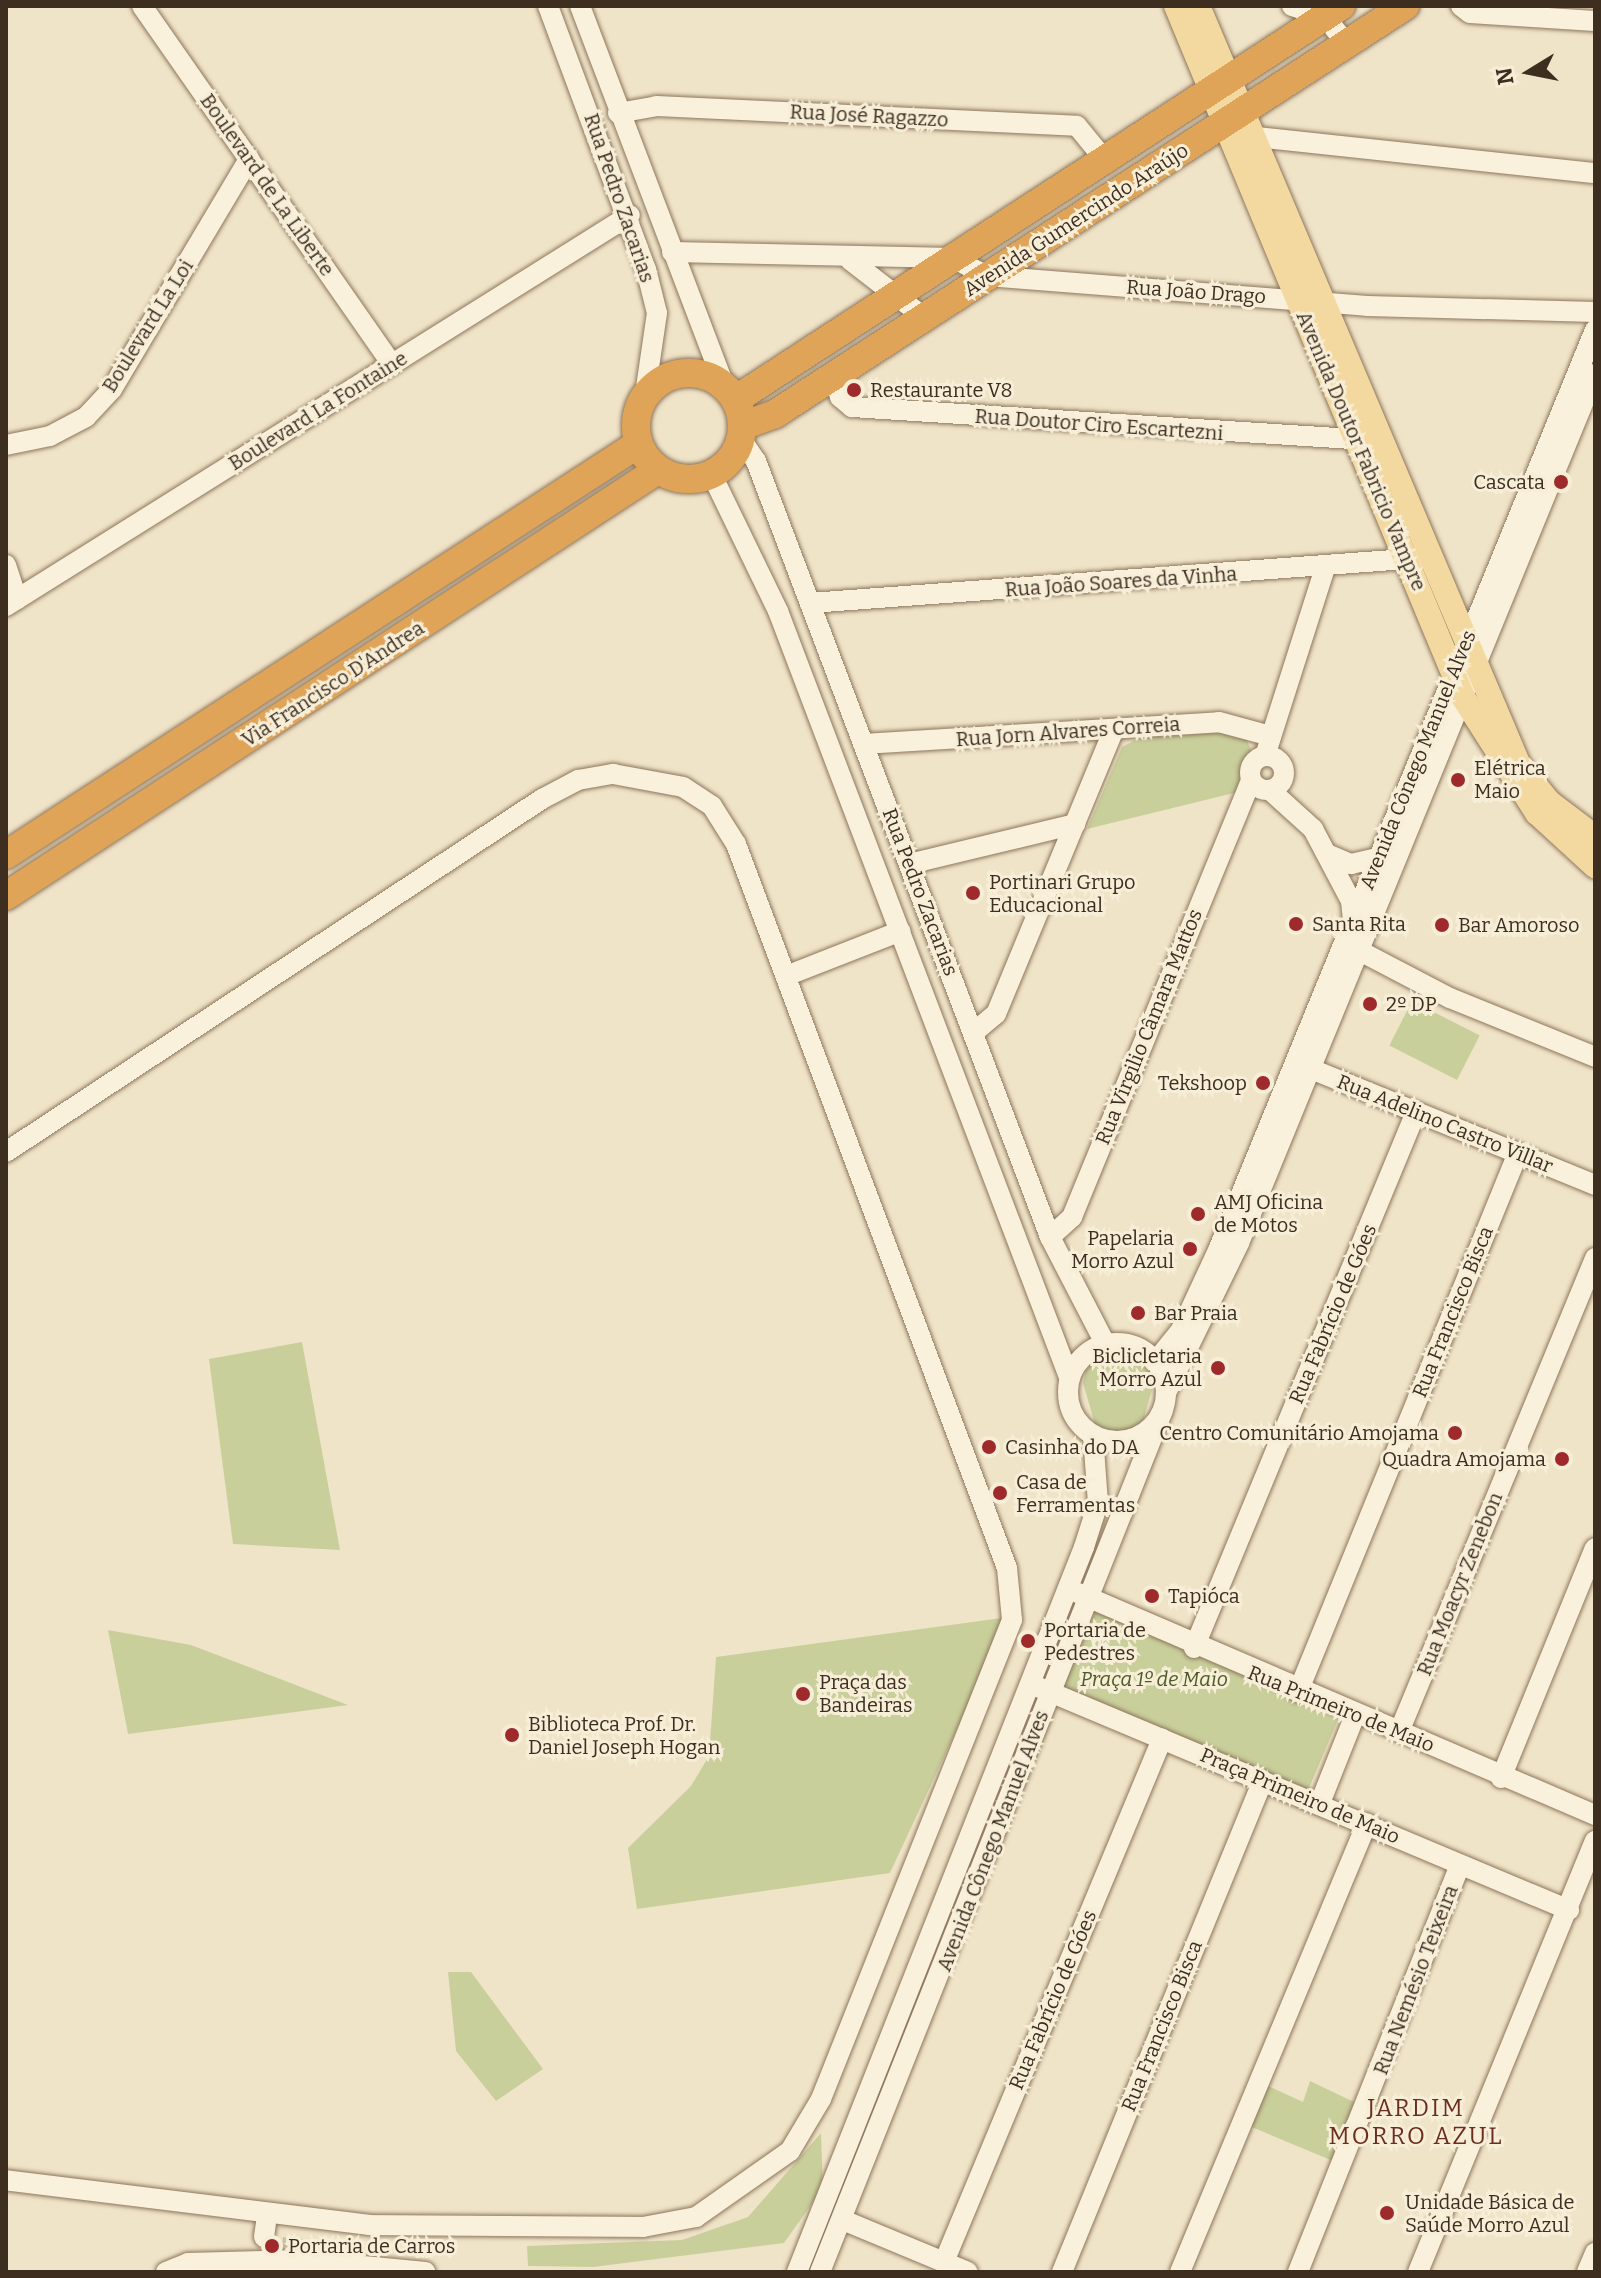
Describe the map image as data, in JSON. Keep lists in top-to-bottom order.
{
  "streets": {
    "highway": ["Avenida Gumercindo Araújo", "Via Francisco D'Andrea"],
    "main road": ["Avenida Doutor Fabricio Vampre"],
    "street": [
      "Rua José Ragazzo",
      "Boulevard de La Liberte",
      "Rua Pedro Zacarias",
      "Rua João Drago",
      "Boulevard La Loi",
      "Boulevard La Fontaine",
      "Rua Doutor Ciro Escartezni",
      "Rua João Soares da Vinha",
      "Rua Jorn Alvares Correia",
      "Avenida Cônego Manuel Alves",
      "Rua Virgilio Câmara Mattos",
      "Rua Adelino Castro Villar",
      "Rua Francisco Bisca",
      "Rua Fabrício de Góes",
      "Rua Moacyr Zenebon",
      "Rua Primeiro de Maio",
      "Praça Primeiro de Maio",
      "Rua Nemésio Teixeira"
    ]
  },
  "crossings": [
    ["Rua José Ragazzo", "Rua Pedro Zacarias"],
    ["Rua José Ragazzo", "Avenida Gumercindo Araújo"],
    ["Boulevard de La Liberte", "Boulevard La Loi"],
    ["Boulevard de La Liberte", "Boulevard La Fontaine"],
    ["Rua Pedro Zacarias", "Avenida Gumercindo Araújo"],
    ["Rua Pedro Zacarias", "Rua João Drago"],
    ["Rua Pedro Zacarias", "Boulevard La Fontaine"],
    ["Rua Pedro Zacarias", "Rua João Soares da Vinha"],
    ["Rua Pedro Zacarias", "Via Francisco D'Andrea"],
    ["Rua Pedro Zacarias", "Rua Jorn Alvares Correia"],
    ["Rua Pedro Zacarias", "Avenida Cônego Manuel Alves"],
    ["Rua Pedro Zacarias", "Rua Virgilio Câmara Mattos"],
    ["Avenida Gumercindo Araújo", "Rua João Drago"],
    ["Avenida Gumercindo Araújo", "Rua Doutor Ciro Escartezni"],
    ["Avenida Gumercindo Araújo", "Avenida Doutor Fabricio Vampre"],
    ["Avenida Gumercindo Araújo", "Via Francisco D'Andrea"],
    ["Rua João Drago", "Avenida Doutor Fabricio Vampre"],
    ["Rua Doutor Ciro Escartezni", "Avenida Doutor Fabricio Vampre"],
    ["Avenida Doutor Fabricio Vampre", "Rua João Soares da Vinha"],
    ["Avenida Doutor Fabricio Vampre", "Avenida Cônego Manuel Alves"],
    ["Rua Jorn Alvares Correia", "Rua Virgilio Câmara Mattos"],
    ["Avenida Cônego Manuel Alves", "Rua Adelino Castro Villar"],
    ["Avenida Cônego Manuel Alves", "Rua Primeiro de Maio"],
    ["Avenida Cônego Manuel Alves", "Praça Primeiro de Maio"],
    ["Rua Adelino Castro Villar", "Rua Francisco Bisca"],
    ["Rua Adelino Castro Villar", "Rua Fabrício de Góes"],
    ["Rua Francisco Bisca", "Rua Primeiro de Maio"],
    ["Rua Francisco Bisca", "Praça Primeiro de Maio"],
    ["Rua Fabrício de Góes", "Rua Primeiro de Maio"],
    ["Rua Fabrício de Góes", "Praça Primeiro de Maio"],
    ["Rua Moacyr Zenebon", "Rua Primeiro de Maio"],
    ["Praça Primeiro de Maio", "Rua Nemésio Teixeira"]
  ],
  "districts": ["JARDIM MORRO AZUL"],
  "parks": ["Praça 1º de Maio"],
  "places": [
    "Restaurante V8",
    "Cascata",
    "Elétrica Maio",
    "Portinari Grupo Educacional",
    "Santa Rita",
    "Bar Amoroso",
    "2º DP",
    "Tekshoop",
    "AMJ Oficina de Motos",
    "Papelaria Morro Azul",
    "Bar Praia",
    "Biclicletaria Morro Azul",
    "Centro Comunitário Amojama",
    "Casinha do DA",
    "Quadra Amojama",
    "Casa de Ferramentas",
    "Tapióca",
    "Portaria de Pedestres",
    "Praça das Bandeiras",
    "Biblioteca Prof. Dr. Daniel Joseph Hogan",
    "Unidade Básica de Saúde Morro Azul",
    "Portaria de Carros"
  ],
  "north": "left"
}
